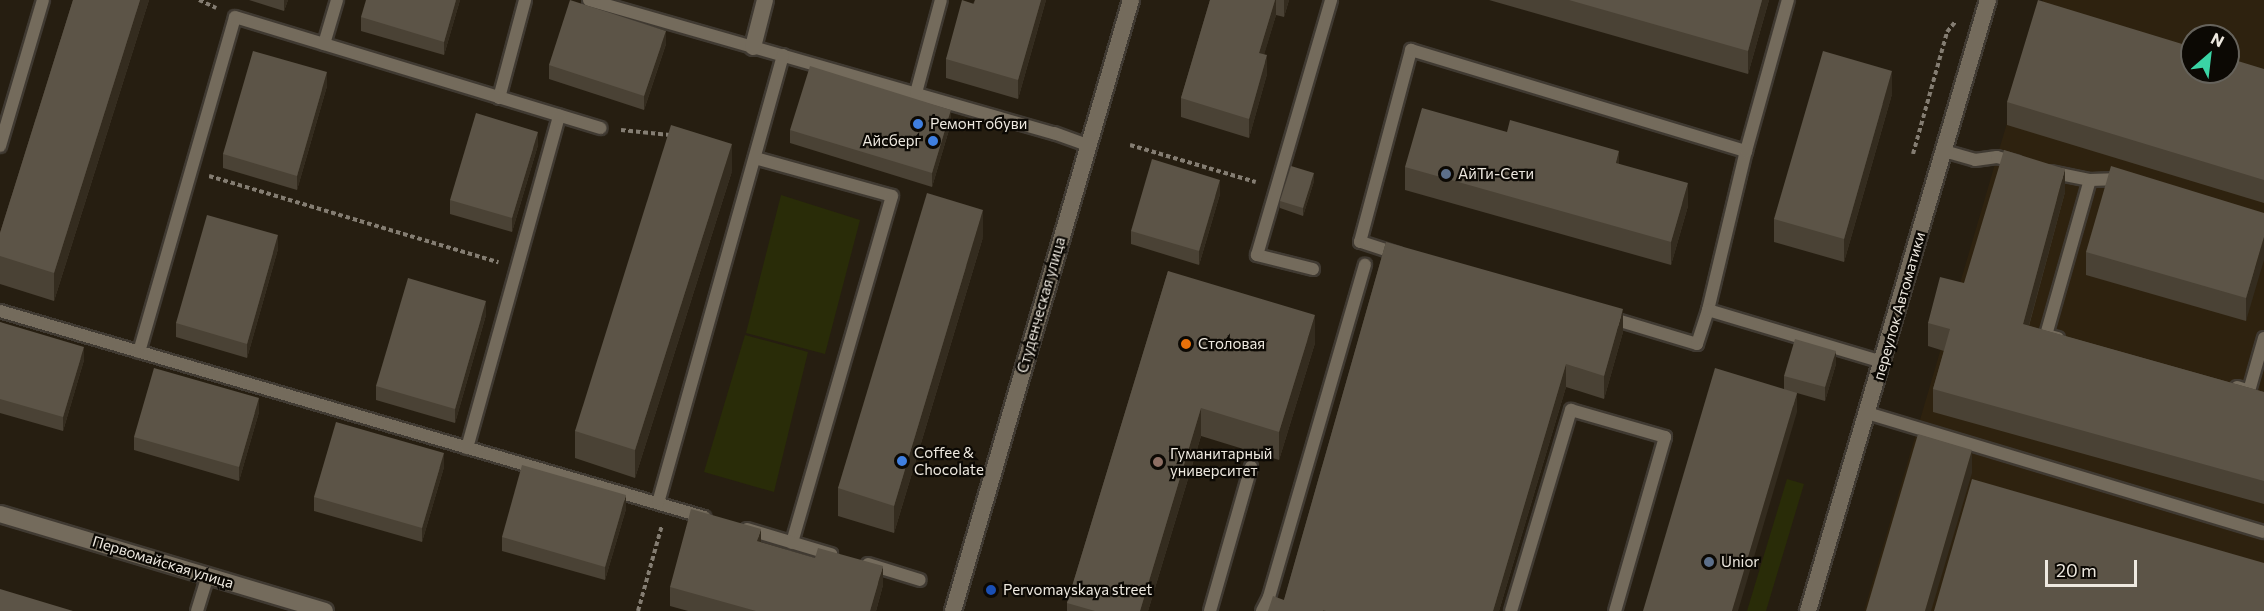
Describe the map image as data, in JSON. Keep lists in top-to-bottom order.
{
  "streets": {
    "street": ["Студенческая улица", "переулок Автоматики", "Первомайская улица"]
  },
  "places": [
    "Ремонт обуви",
    "Айсберг",
    "АйТи-Сети",
    "Столовая",
    "Coffee & Chocolate",
    "Гуманитарный университет",
    "Unior",
    "Pervomayskaya street"
  ],
  "scale_bar": "20 m",
  "north": "top right"
}
